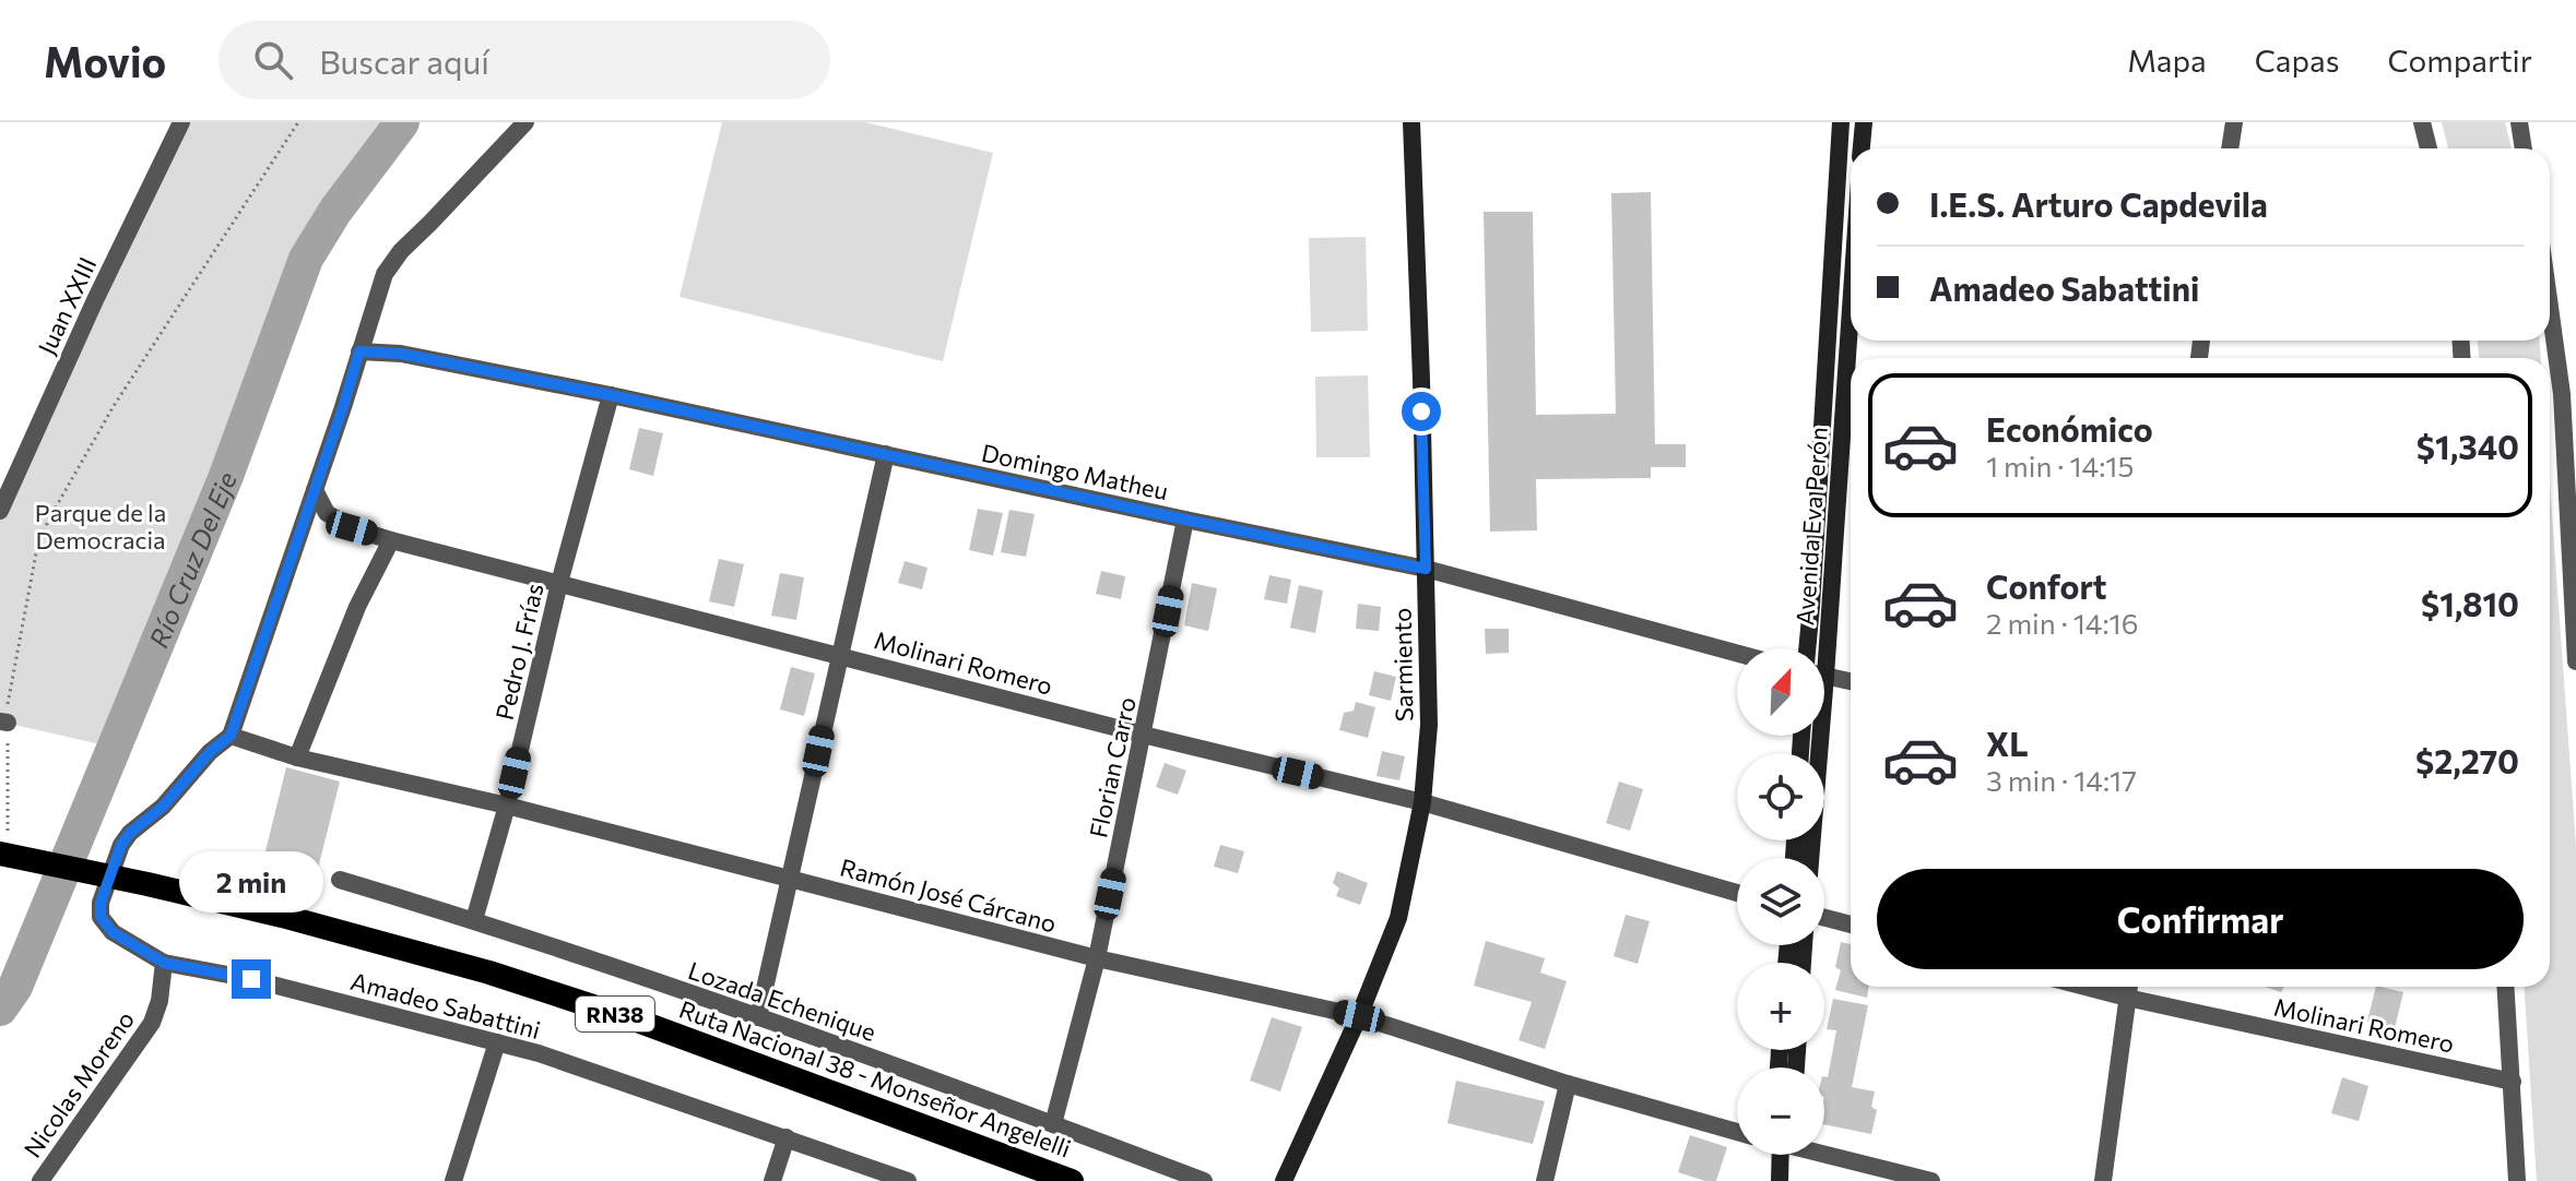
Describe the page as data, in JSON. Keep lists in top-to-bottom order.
{
  "streets": {
    "highway": ["RN38", "Ruta Nacional 38 - Monseñor Angelelli"],
    "main road": ["Avenida Eva Perón", "Sarmiento"],
    "street": [
      "Juan XXIII",
      "Domingo Matheu",
      "Pedro J. Frías",
      "Molinari Romero",
      "Florian Carro",
      "Ramón José Cárcano",
      "Lozada Echenique",
      "Amadeo Sabattini",
      "Nicolas Moreno"
    ]
  },
  "crossings": [
    ["Domingo Matheu", "Pedro J. Frías"],
    ["Domingo Matheu", "Sarmiento"],
    ["Domingo Matheu", "Florian Carro"],
    ["Pedro J. Frías", "Molinari Romero"],
    ["Pedro J. Frías", "Ramón José Cárcano"],
    ["Pedro J. Frías", "Lozada Echenique"],
    ["Molinari Romero", "Sarmiento"],
    ["Molinari Romero", "Florian Carro"],
    ["Sarmiento", "Ramón José Cárcano"],
    ["Florian Carro", "Ramón José Cárcano"],
    ["Florian Carro", "Lozada Echenique"],
    ["Amadeo Sabattini", "Nicolas Moreno"]
  ],
  "water": ["Río Cruz Del Eje"],
  "parks": ["Parque de la Democracia"],
  "north": "top right",
  "page": {
    "header": "Movio",
    "search": "Buscar aquí",
    "nav": ["Mapa", "Capas", "Compartir"],
    "banner": ["I.E.S. Arturo Capdevila", "Amadeo Sabattini"],
    "list": [
      {
        "name": "Económico",
        "note": "1 min · 14:15",
        "value": "$1,340"
      },
      {
        "name": "Confort",
        "note": "2 min · 14:16",
        "value": "$1,810"
      },
      {
        "name": "XL",
        "note": "3 min · 14:17",
        "value": "$2,270"
      }
    ],
    "map_buttons": ["+", "−"],
    "bubble": "2 min",
    "buttons": "Confirmar"
  }
}
